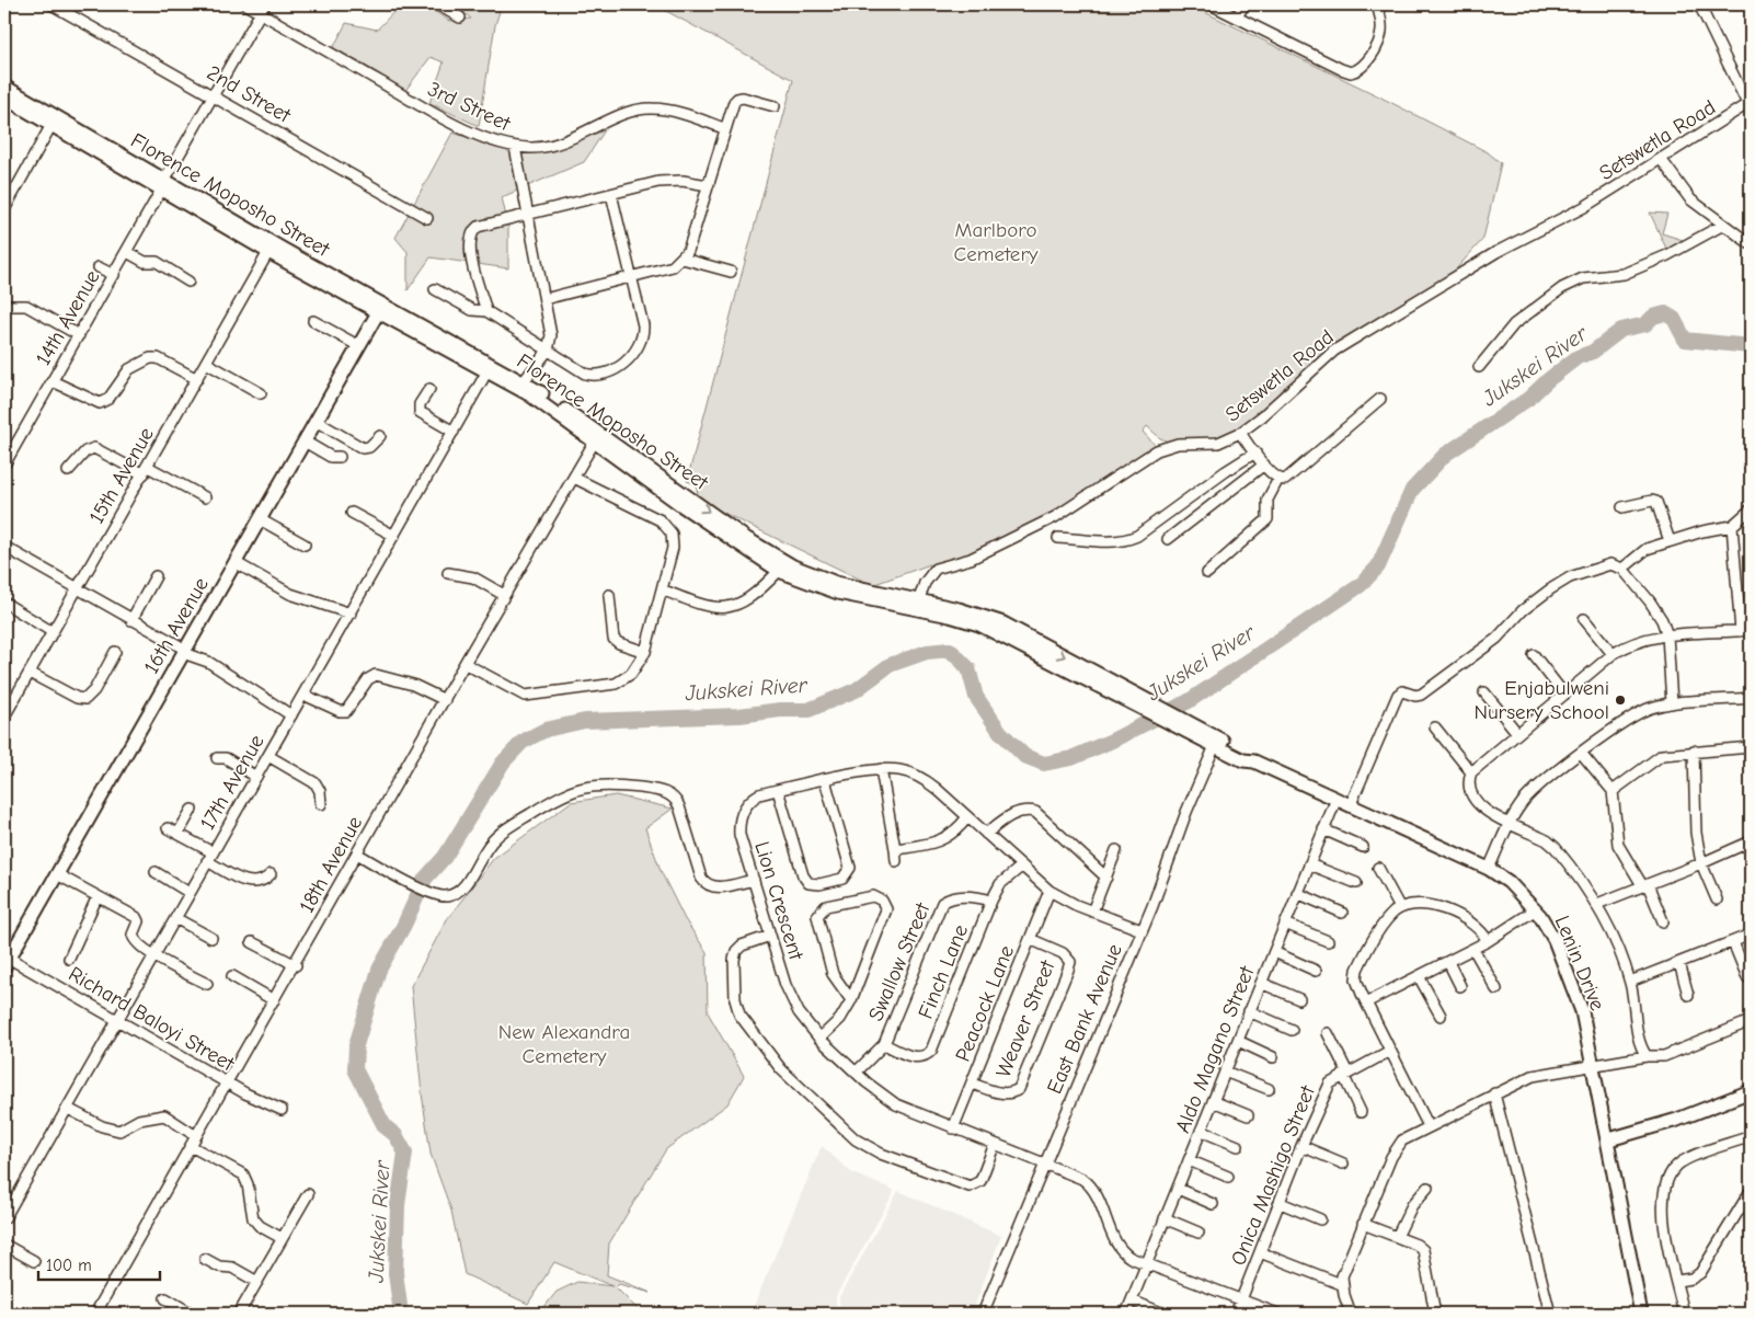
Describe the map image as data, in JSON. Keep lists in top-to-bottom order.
{
  "streets": {
    "street": [
      "2nd Street",
      "3rd Street",
      "Setswetla Road",
      "Florence Moposho Street",
      "14th Avenue",
      "15th Avenue",
      "16th Avenue",
      "17th Avenue",
      "18th Avenue",
      "Lion Crescent",
      "Swallow Street",
      "Lenin Drive",
      "Finch Lane",
      "Peacock Lane",
      "Richard Baloyi Street",
      "Weaver Street",
      "East Bank Avenue",
      "Aldo Magano Street",
      "Onica Mashigo Street"
    ]
  },
  "crossings": [
    ["2nd Street", "14th Avenue"],
    ["3rd Street", "14th Avenue"],
    ["Setswetla Road", "Florence Moposho Street"],
    ["Florence Moposho Street", "14th Avenue"],
    ["Florence Moposho Street", "15th Avenue"],
    ["Florence Moposho Street", "16th Avenue"],
    ["Florence Moposho Street", "17th Avenue"],
    ["Florence Moposho Street", "18th Avenue"],
    ["Florence Moposho Street", "Lenin Drive"],
    ["Florence Moposho Street", "East Bank Avenue"],
    ["16th Avenue", "Richard Baloyi Street"],
    ["17th Avenue", "Richard Baloyi Street"],
    ["18th Avenue", "Richard Baloyi Street"],
    ["Lion Crescent", "Swallow Street"],
    ["Lion Crescent", "Finch Lane"],
    ["Lion Crescent", "Peacock Lane"],
    ["Lion Crescent", "East Bank Avenue"],
    ["Lion Crescent", "Aldo Magano Street"],
    ["Lion Crescent", "Onica Mashigo Street"],
    ["Swallow Street", "Finch Lane"],
    ["Lenin Drive", "East Bank Avenue"],
    ["Lenin Drive", "Aldo Magano Street"],
    ["Peacock Lane", "Weaver Street"]
  ],
  "water": ["Jukskei River"],
  "parks": ["Marlboro Cemetery", "New Alexandra Cemetery"],
  "places": ["Enjabulweni Nursery School"],
  "scale_bar": "100 m"
}
